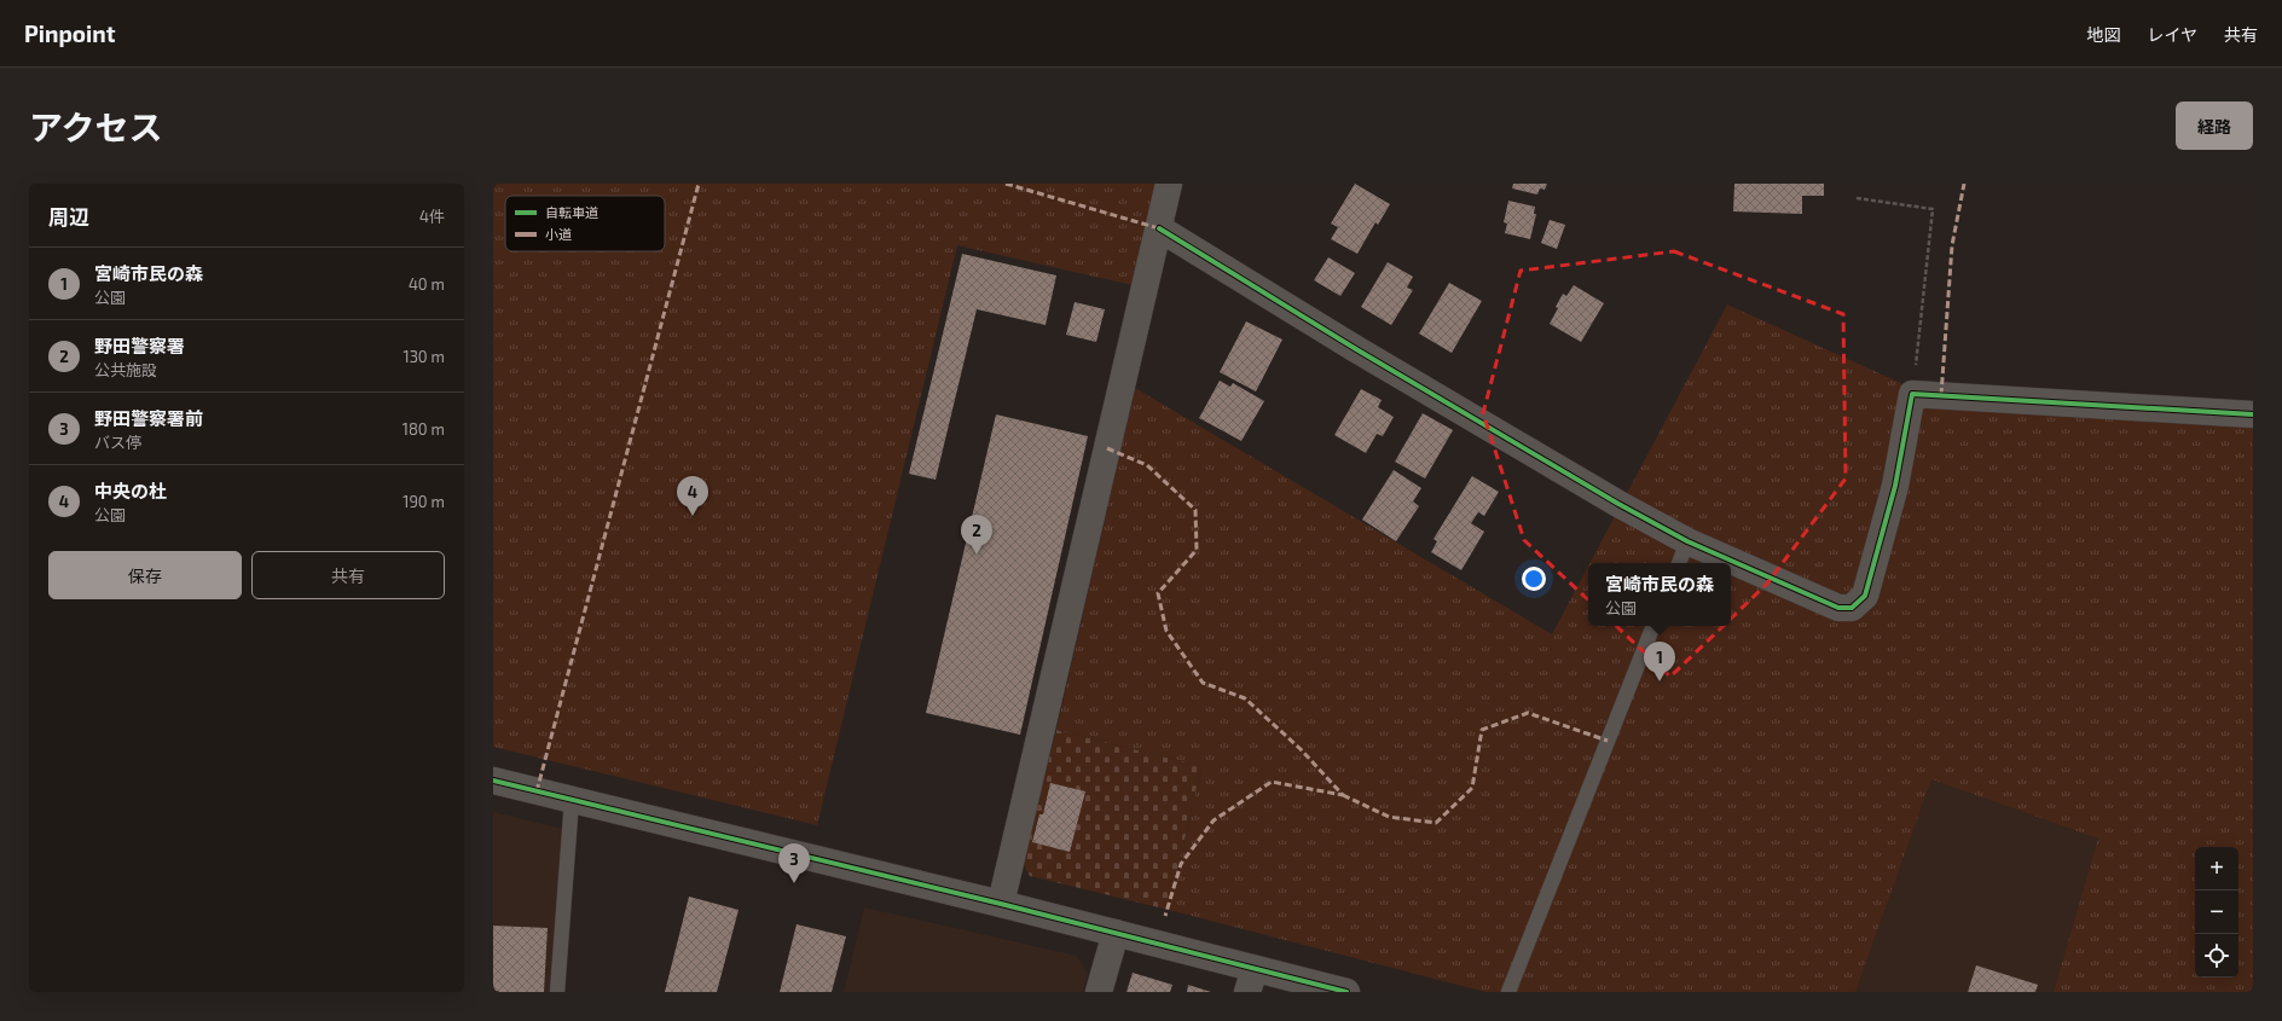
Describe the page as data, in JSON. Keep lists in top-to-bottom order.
{
  "legend": ["自転車道", "小道"],
  "page": {
    "header": "Pinpoint",
    "nav": ["地図", "レイヤ", "共有"],
    "title": "アクセス",
    "buttons": [
      "経路",
      ["保存", "共有"]
    ],
    "heading": ["周辺", "4件"],
    "list": [
      {
        "mark": "1",
        "name": "宮崎市民の森",
        "note": "公園",
        "value": "40 m"
      },
      {
        "mark": "2",
        "name": "野田警察署",
        "note": "公共施設",
        "value": "130 m"
      },
      {
        "mark": "3",
        "name": "野田警察署前",
        "note": "バス停",
        "value": "180 m"
      },
      {
        "mark": "4",
        "name": "中央の杜",
        "note": "公園",
        "value": "190 m"
      }
    ],
    "pins": [
      "4",
      "2",
      "1",
      "3"
    ],
    "popup": ["宮崎市民の森", "公園"],
    "map_buttons": ["+", "−"]
  }
}
